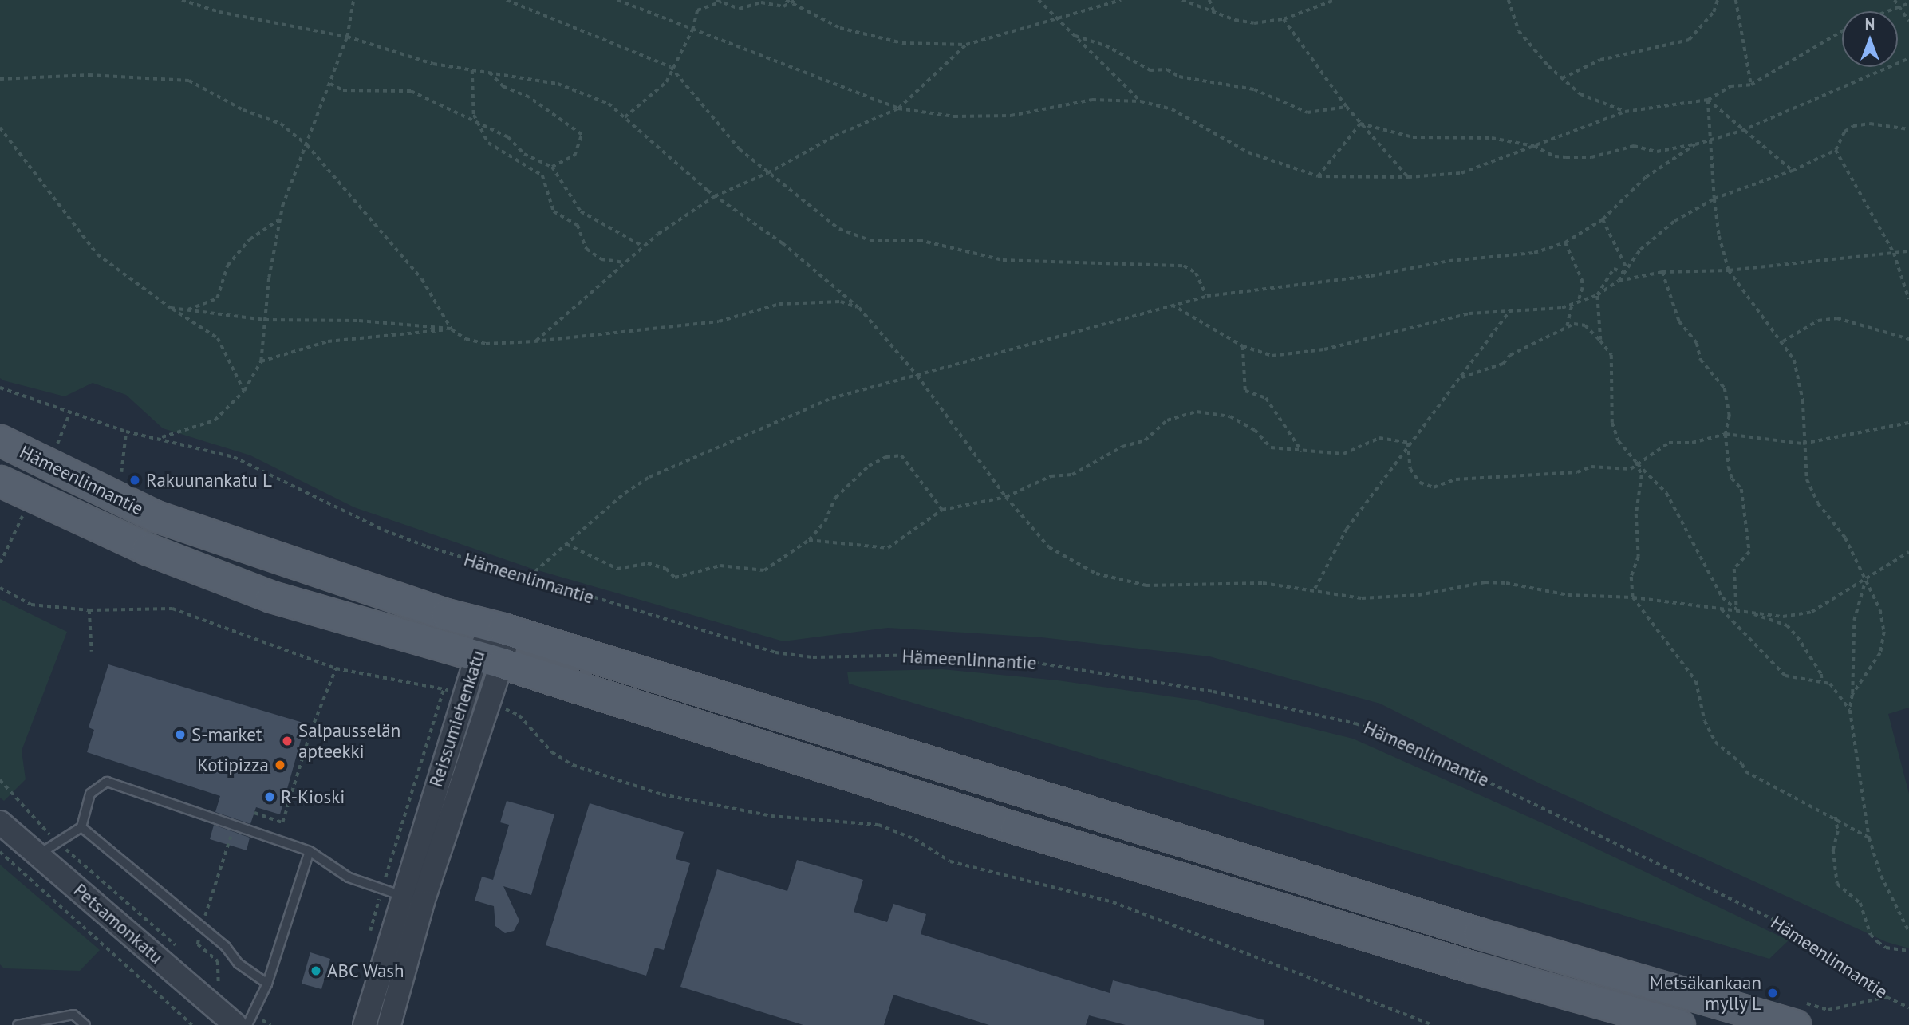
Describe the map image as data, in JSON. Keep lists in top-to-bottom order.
{
  "streets": {
    "main road": ["Hämeenlinnantie"],
    "street": ["Reissumiehenkatu", "Petsamonkatu"]
  },
  "crossings": [
    ["Hämeenlinnantie", "Reissumiehenkatu"]
  ],
  "places": [
    "Rakuunankatu L",
    "S-market",
    "Salpausselän apteekki",
    "Kotipizza",
    "R-Kioski",
    "ABC Wash",
    "Metsäkankaan mylly L"
  ],
  "north": "top"
}
